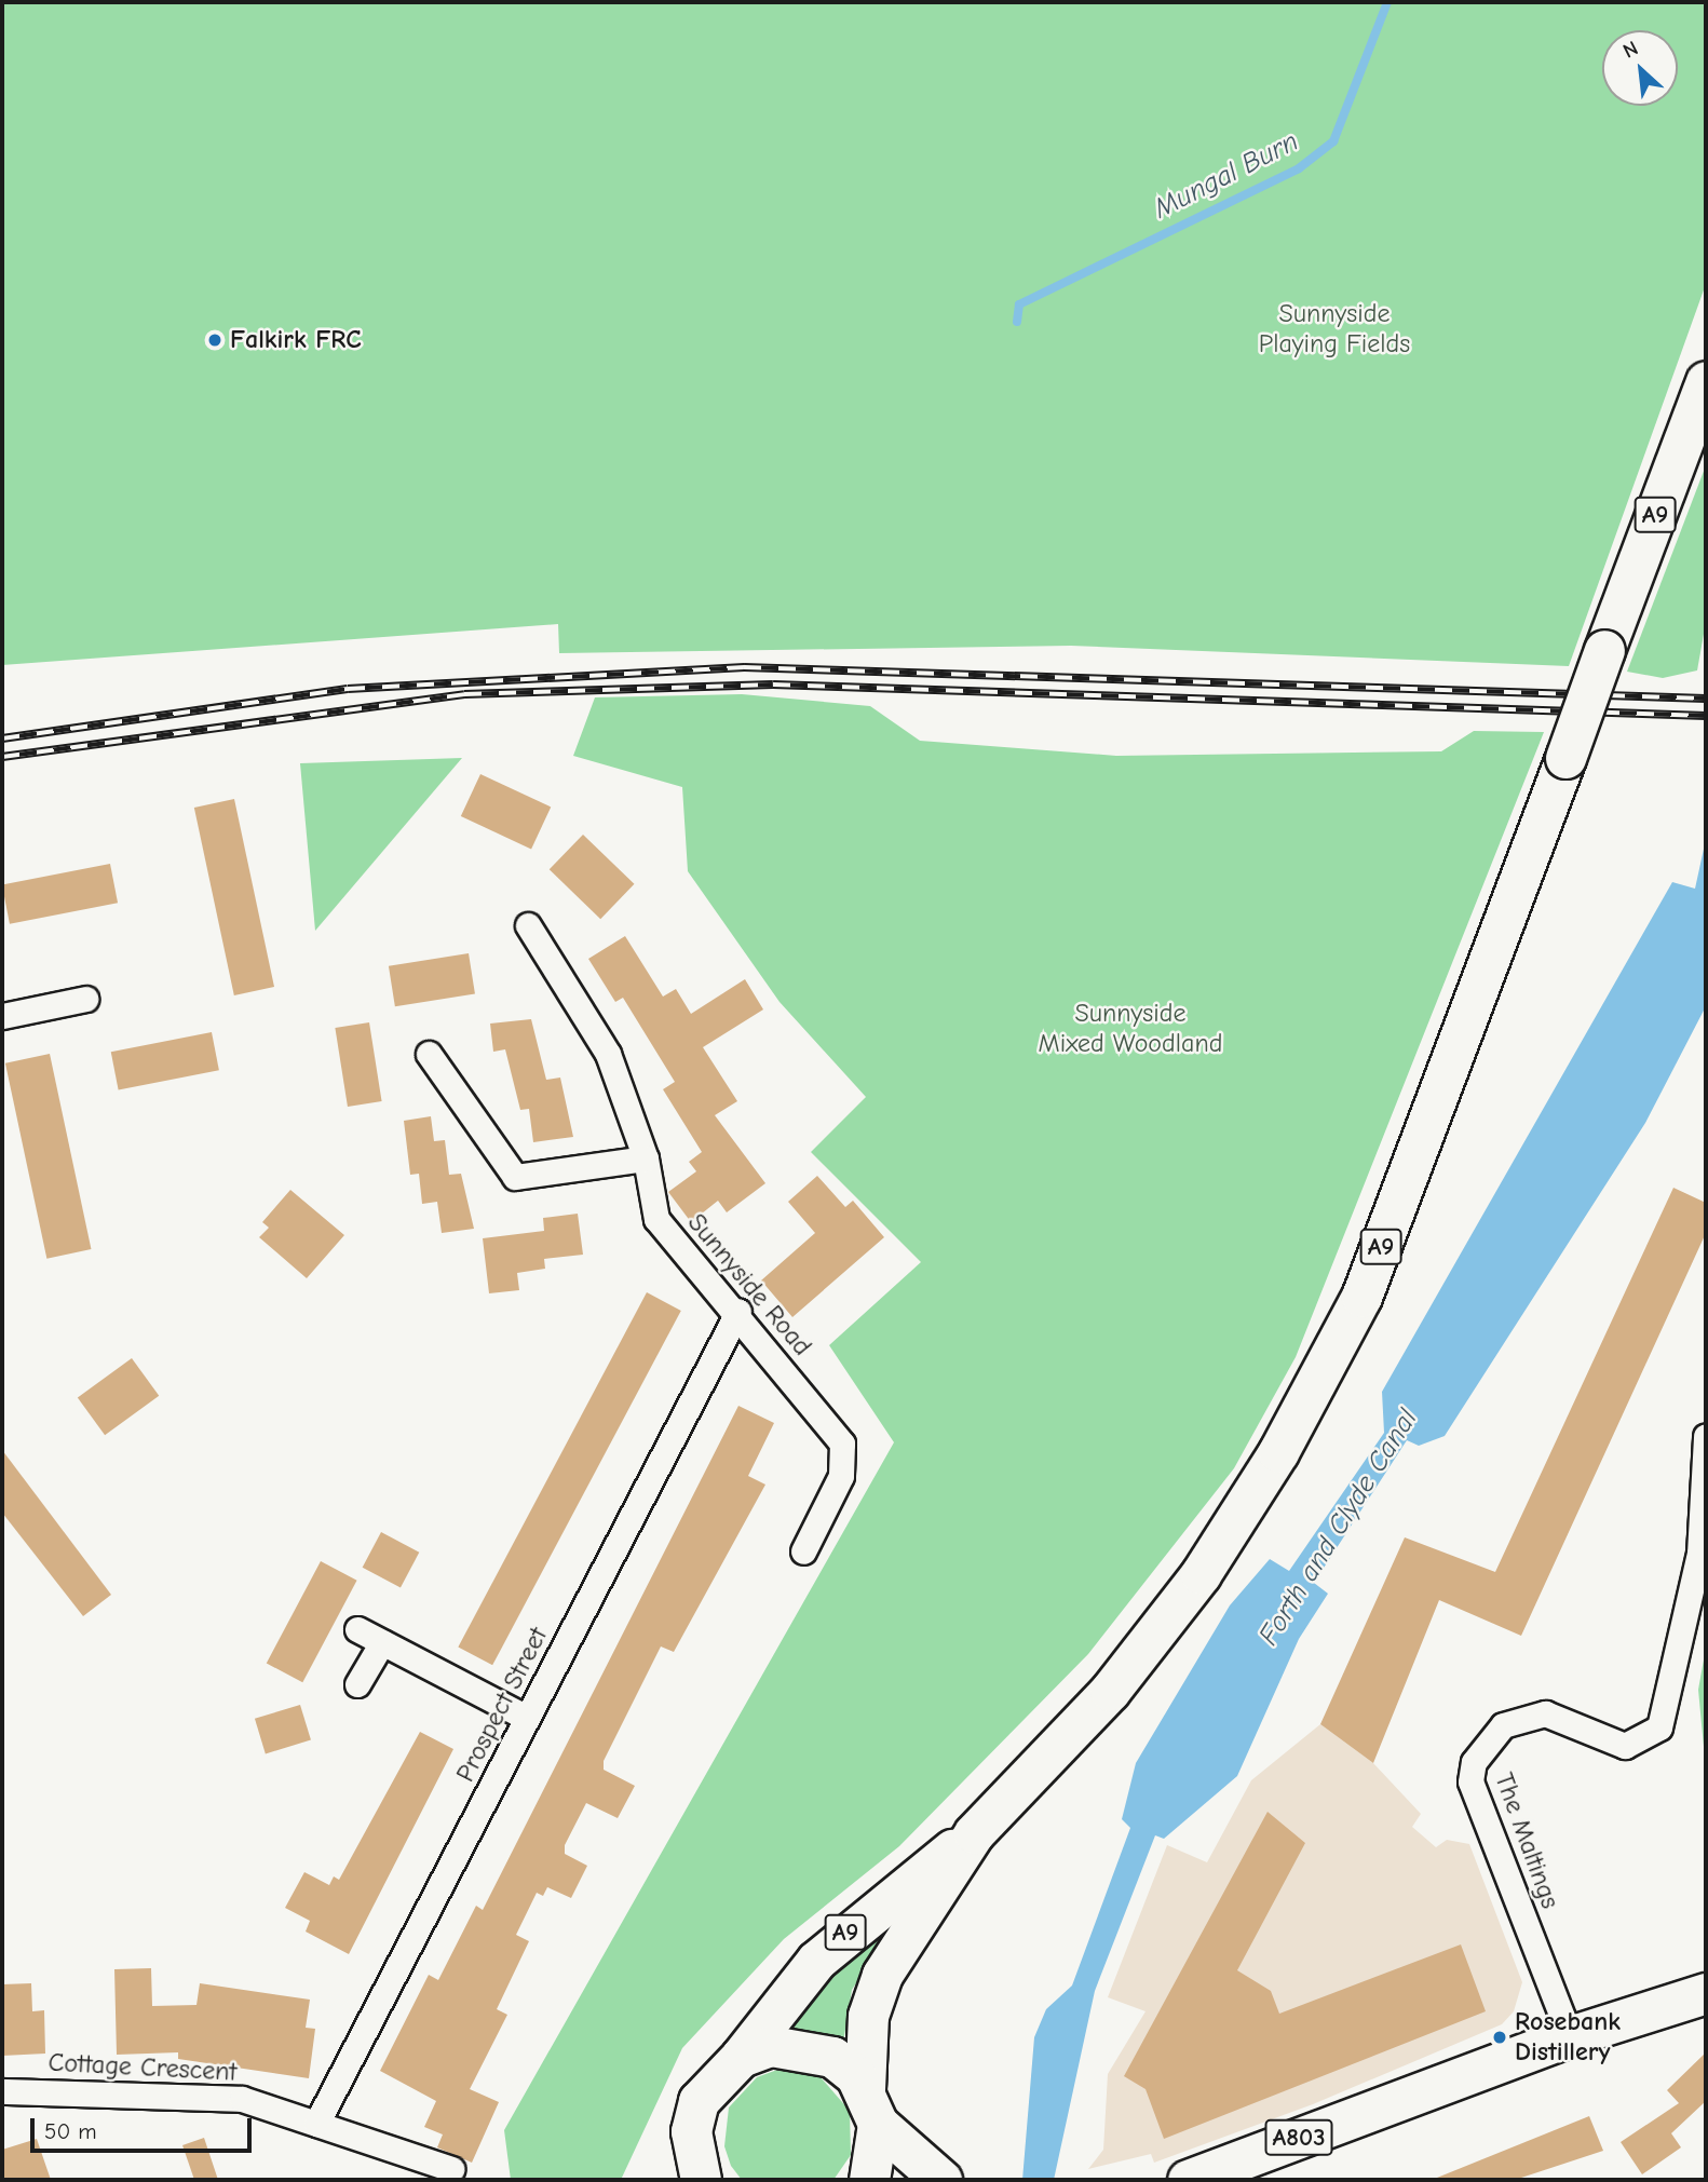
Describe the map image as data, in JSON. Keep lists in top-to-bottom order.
{
  "streets": {
    "main road": ["A9", "A803"],
    "street": [
      "Sunnyside Road",
      "Prospect Street",
      "The Maltings",
      "Cottage Crescent"
    ]
  },
  "crossings": [
    ["Sunnyside Road", "Prospect Street"],
    ["Prospect Street", "Cottage Crescent"],
    ["The Maltings", "A803"]
  ],
  "water": ["Mungal Burn", "Forth and Clyde Canal"],
  "parks": ["Sunnyside Playing Fields", "Sunnyside Mixed Woodland"],
  "places": ["Falkirk FRC", "Rosebank Distillery"],
  "scale_bar": "50 m",
  "north": "top left"
}
